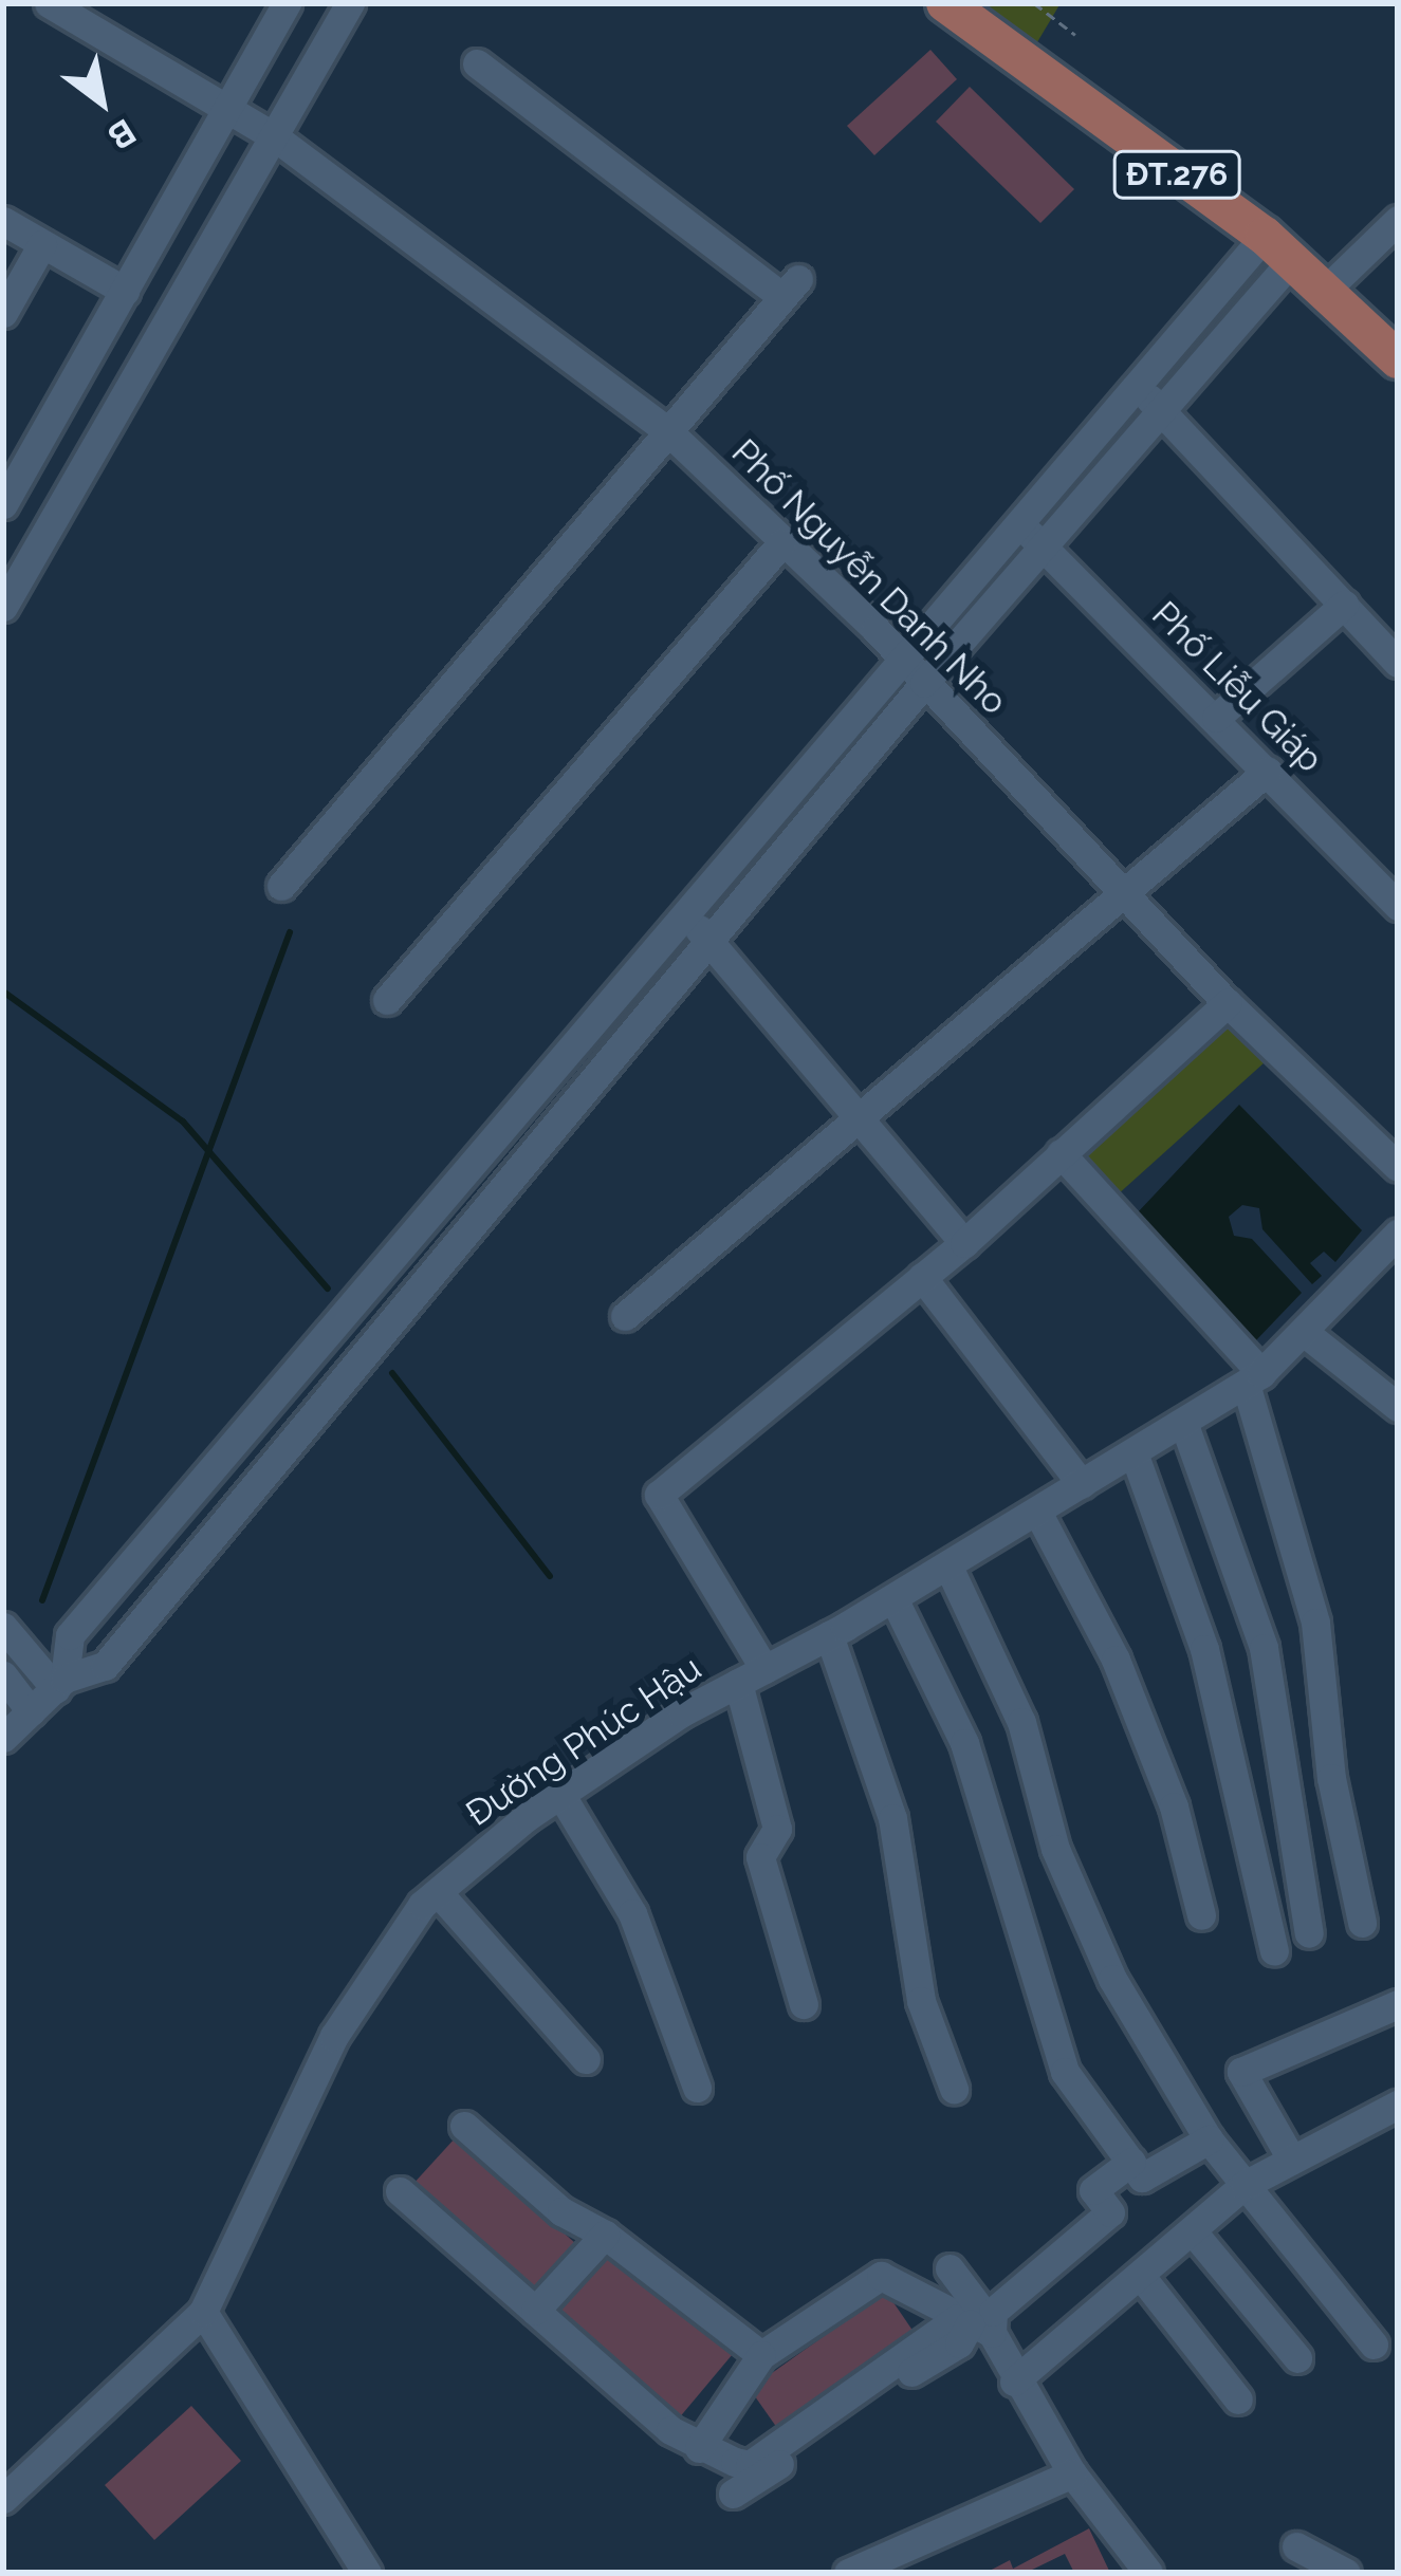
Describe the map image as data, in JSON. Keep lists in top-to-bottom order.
{
  "streets": {
    "main road": ["ĐT.276"],
    "street": ["Phố Nguyễn Danh Nho", "Phố Liễu Giáp", "Đường Phúc Hậu"]
  },
  "north": "bottom right"
}
